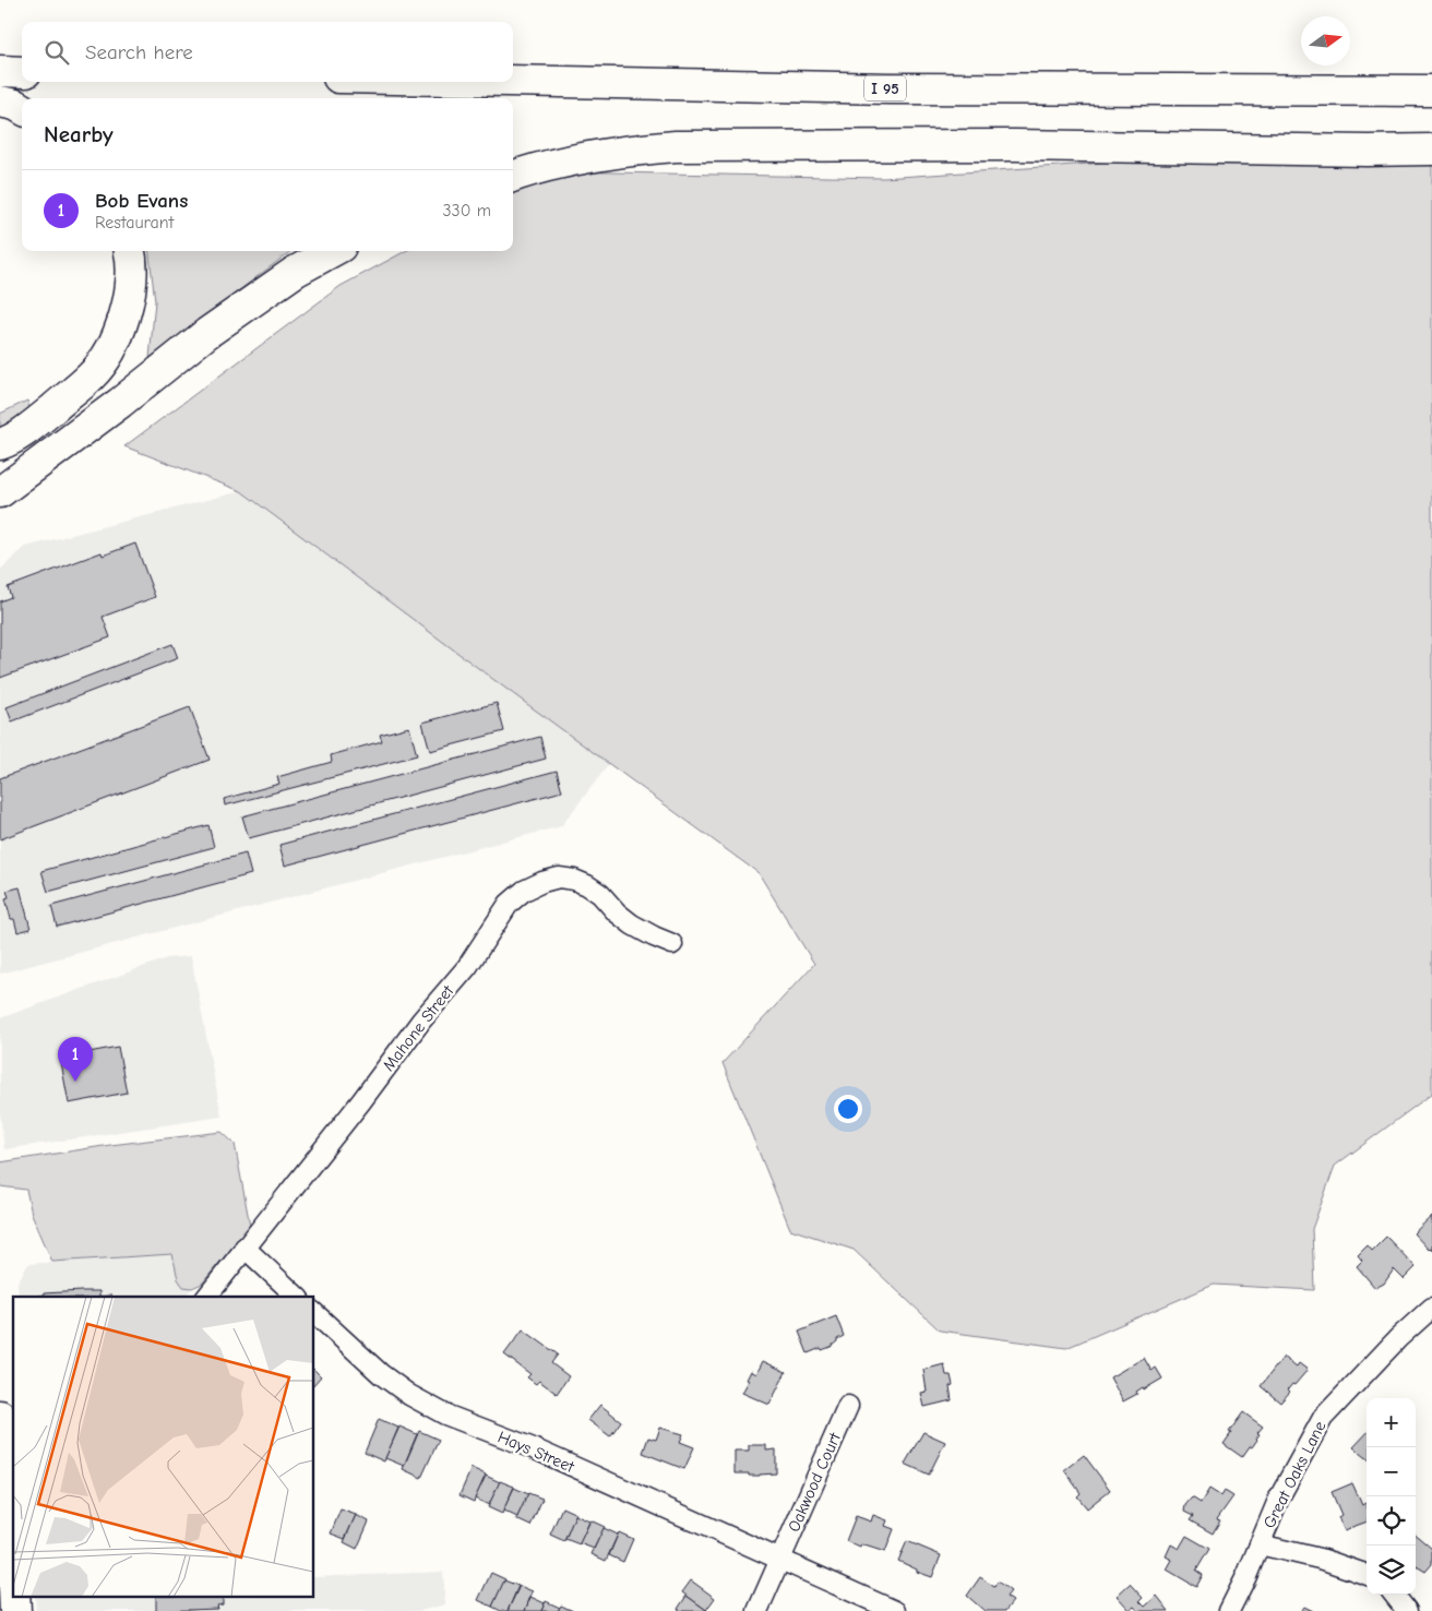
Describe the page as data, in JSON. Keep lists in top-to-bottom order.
{
  "streets": {
    "highway": ["I 95"],
    "street": [
      "Mahone Street",
      "Hays Street",
      "Great Oaks Lane",
      "Oakwood Court"
    ]
  },
  "crossings": [
    ["Hays Street", "Oakwood Court"]
  ],
  "north": "right",
  "page": {
    "search": "Search here",
    "heading": "Nearby",
    "list": [
      {
        "mark": "1",
        "name": "Bob Evans",
        "note": "Restaurant",
        "value": "330 m"
      }
    ],
    "pins": "1",
    "map_buttons": ["+", "−"]
  }
}
